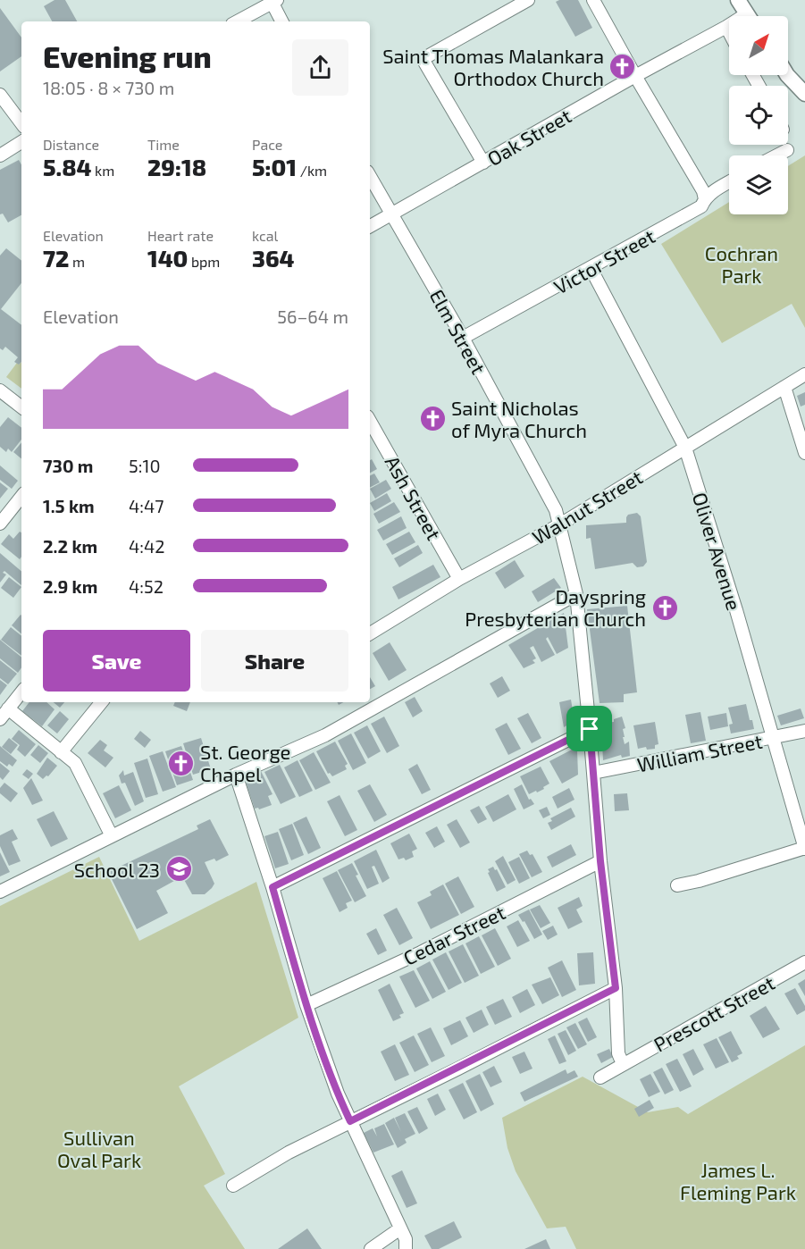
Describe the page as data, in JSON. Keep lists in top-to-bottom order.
{
  "streets": {
    "street": [
      "Oak Street",
      "Victor Street",
      "Elm Street",
      "Ash Street",
      "Walnut Street",
      "Oliver Avenue",
      "William Street",
      "Cedar Street",
      "Prescott Street"
    ]
  },
  "crossings": [
    ["Oak Street", "Elm Street"],
    ["Victor Street", "Elm Street"],
    ["Victor Street", "Oliver Avenue"],
    ["Elm Street", "Walnut Street"],
    ["Elm Street", "William Street"],
    ["Elm Street", "Cedar Street"],
    ["Elm Street", "Prescott Street"],
    ["Ash Street", "Walnut Street"],
    ["Walnut Street", "Oliver Avenue"],
    ["Oliver Avenue", "William Street"]
  ],
  "parks": ["Cochran Park", "Sullivan Oval Park", "James L. Fleming Park"],
  "places": {
    "church": [
      "Saint Thomas Malankara Orthodox Church",
      "Saint Nicholas of Myra Church",
      "Dayspring Presbyterian Church",
      "St. George Chapel"
    ],
    "school or university": ["School 23"]
  },
  "north": "top right",
  "page": {
    "heading": ["Evening run", "18:05 · 8 × 730 m"],
    "stats": [
      ["Distance", "5.84 km"],
      ["Time", "29:18"],
      ["Pace", "5:01 /km"],
      ["Elevation", "72 m"],
      ["Heart rate", "140 bpm"],
      ["kcal", "364"]
    ],
    "chart": ["Elevation", "56–64 m"],
    "list": [
      {
        "name": "730 m",
        "note": "5:10"
      },
      {
        "name": "1.5 km",
        "note": "4:47"
      },
      {
        "name": "2.2 km",
        "note": "4:42"
      },
      {
        "name": "2.9 km",
        "note": "4:52"
      }
    ],
    "buttons": ["Save", "Share"]
  }
}
